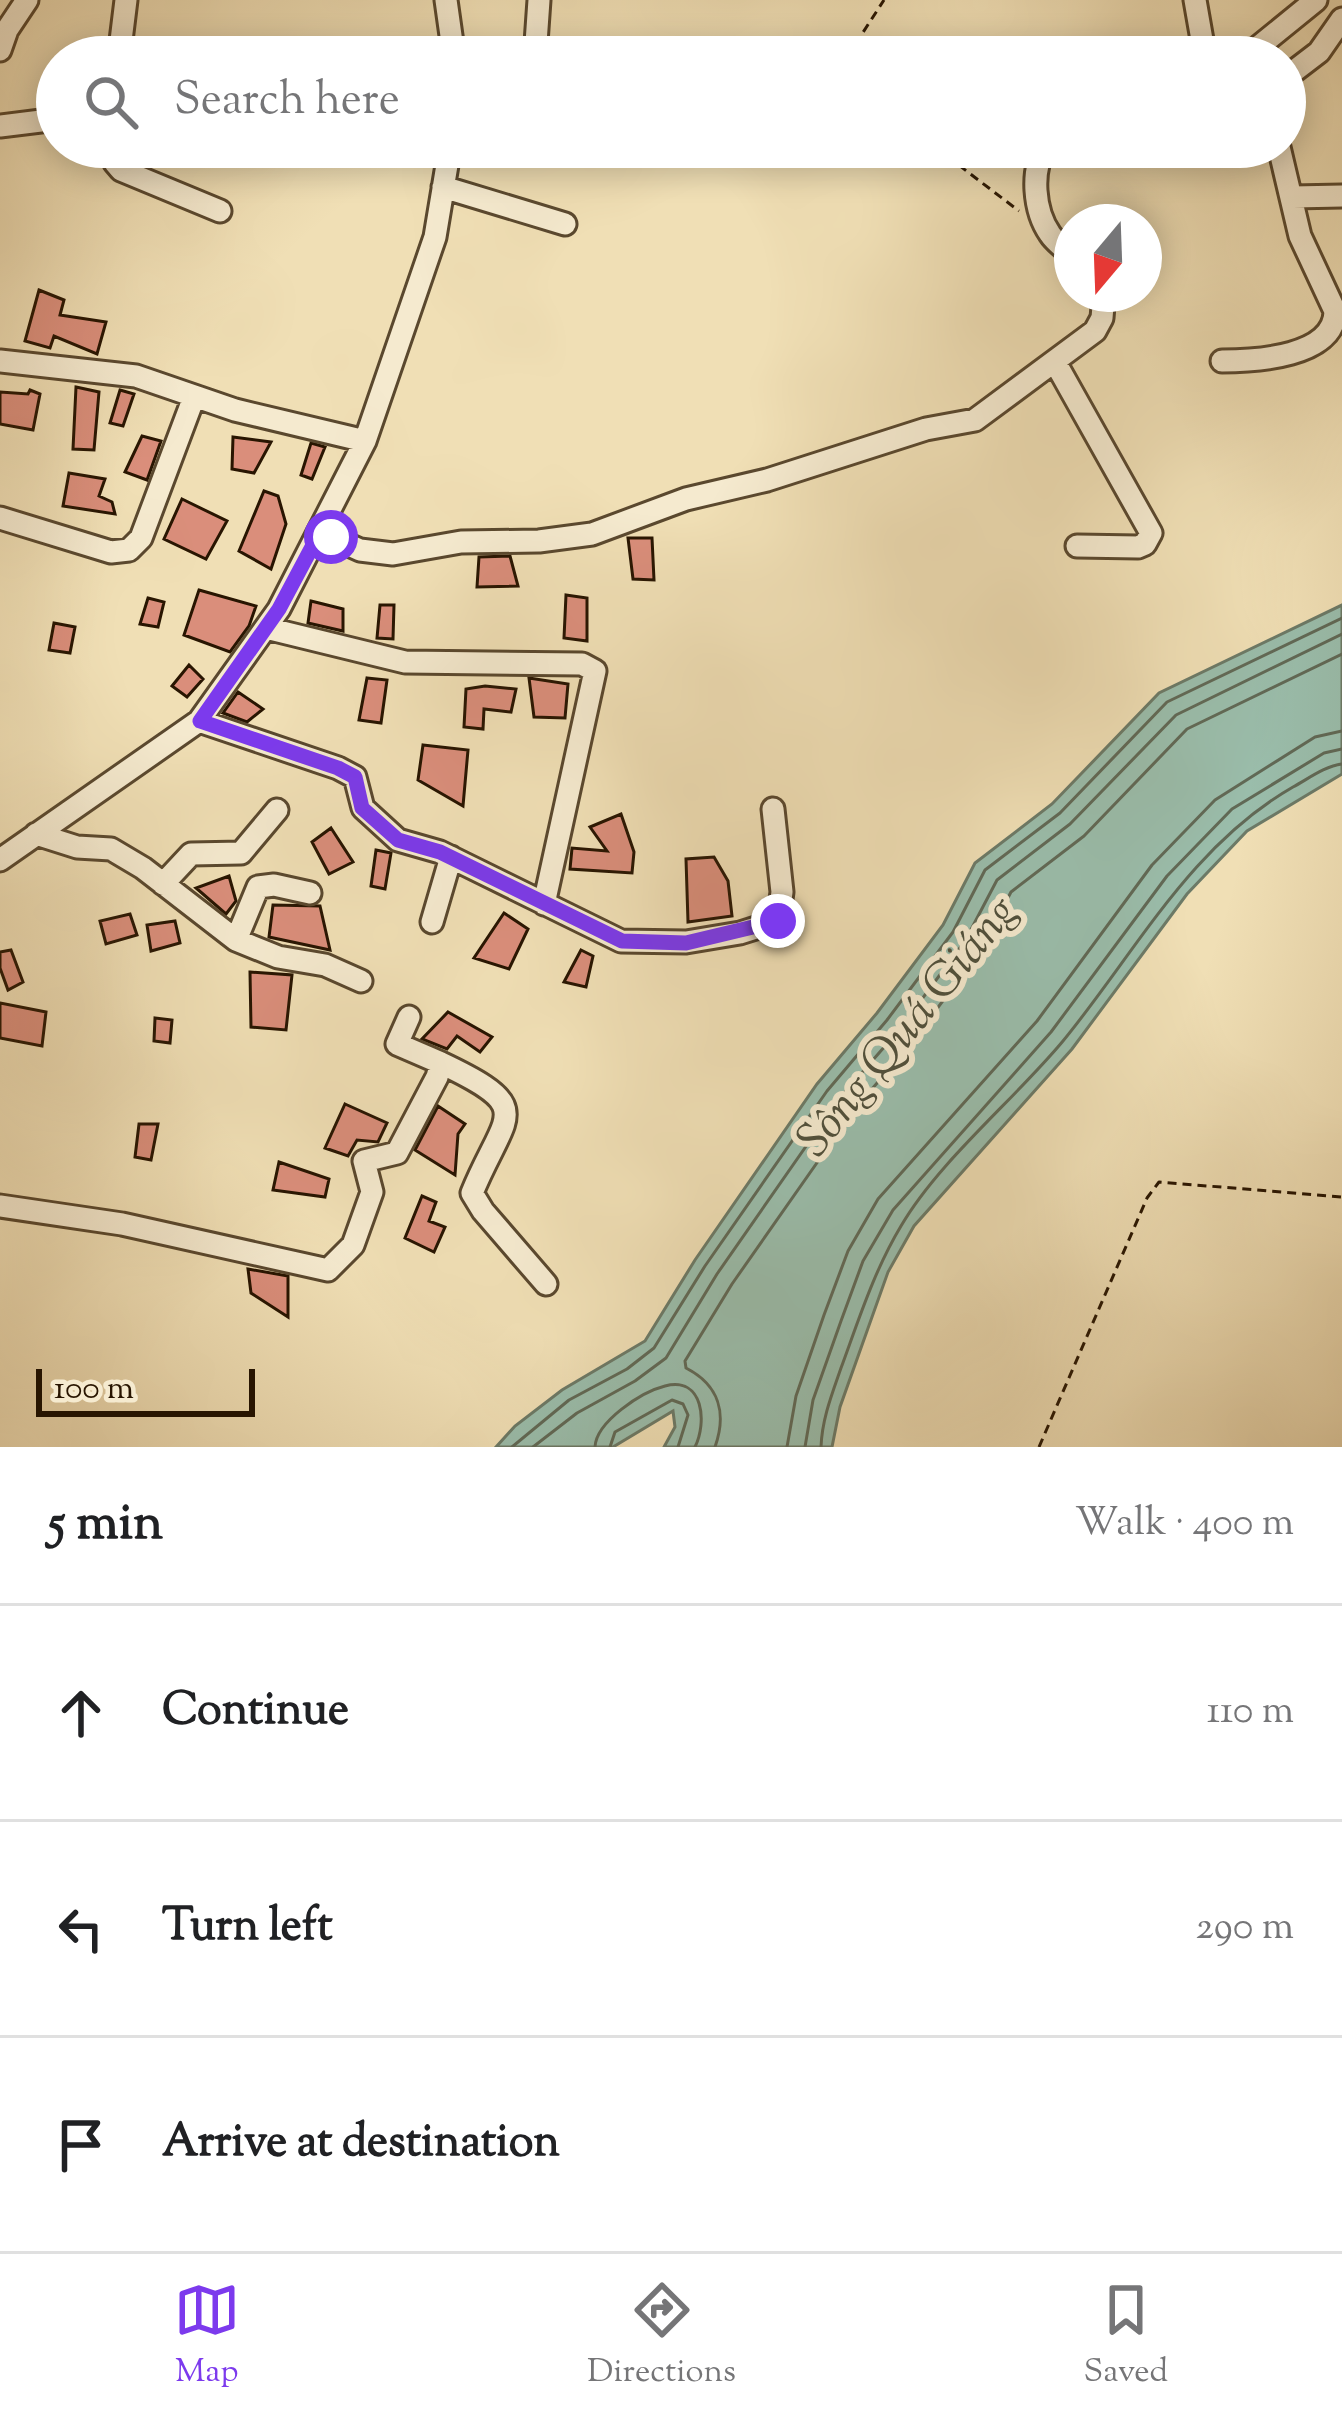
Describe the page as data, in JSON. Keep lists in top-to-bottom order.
{
  "water": ["Sông Quá Giáng"],
  "scale_bar": "100 m",
  "north": "bottom",
  "page": {
    "search": "Search here",
    "scale": "100 m",
    "heading": ["5 min", "Walk · 400 m"],
    "list": [
      ["Continue", "110 m"],
      ["Turn left", "290 m"],
      "Arrive at destination"
    ],
    "nav": ["Map", "Directions", "Saved"]
  }
}
